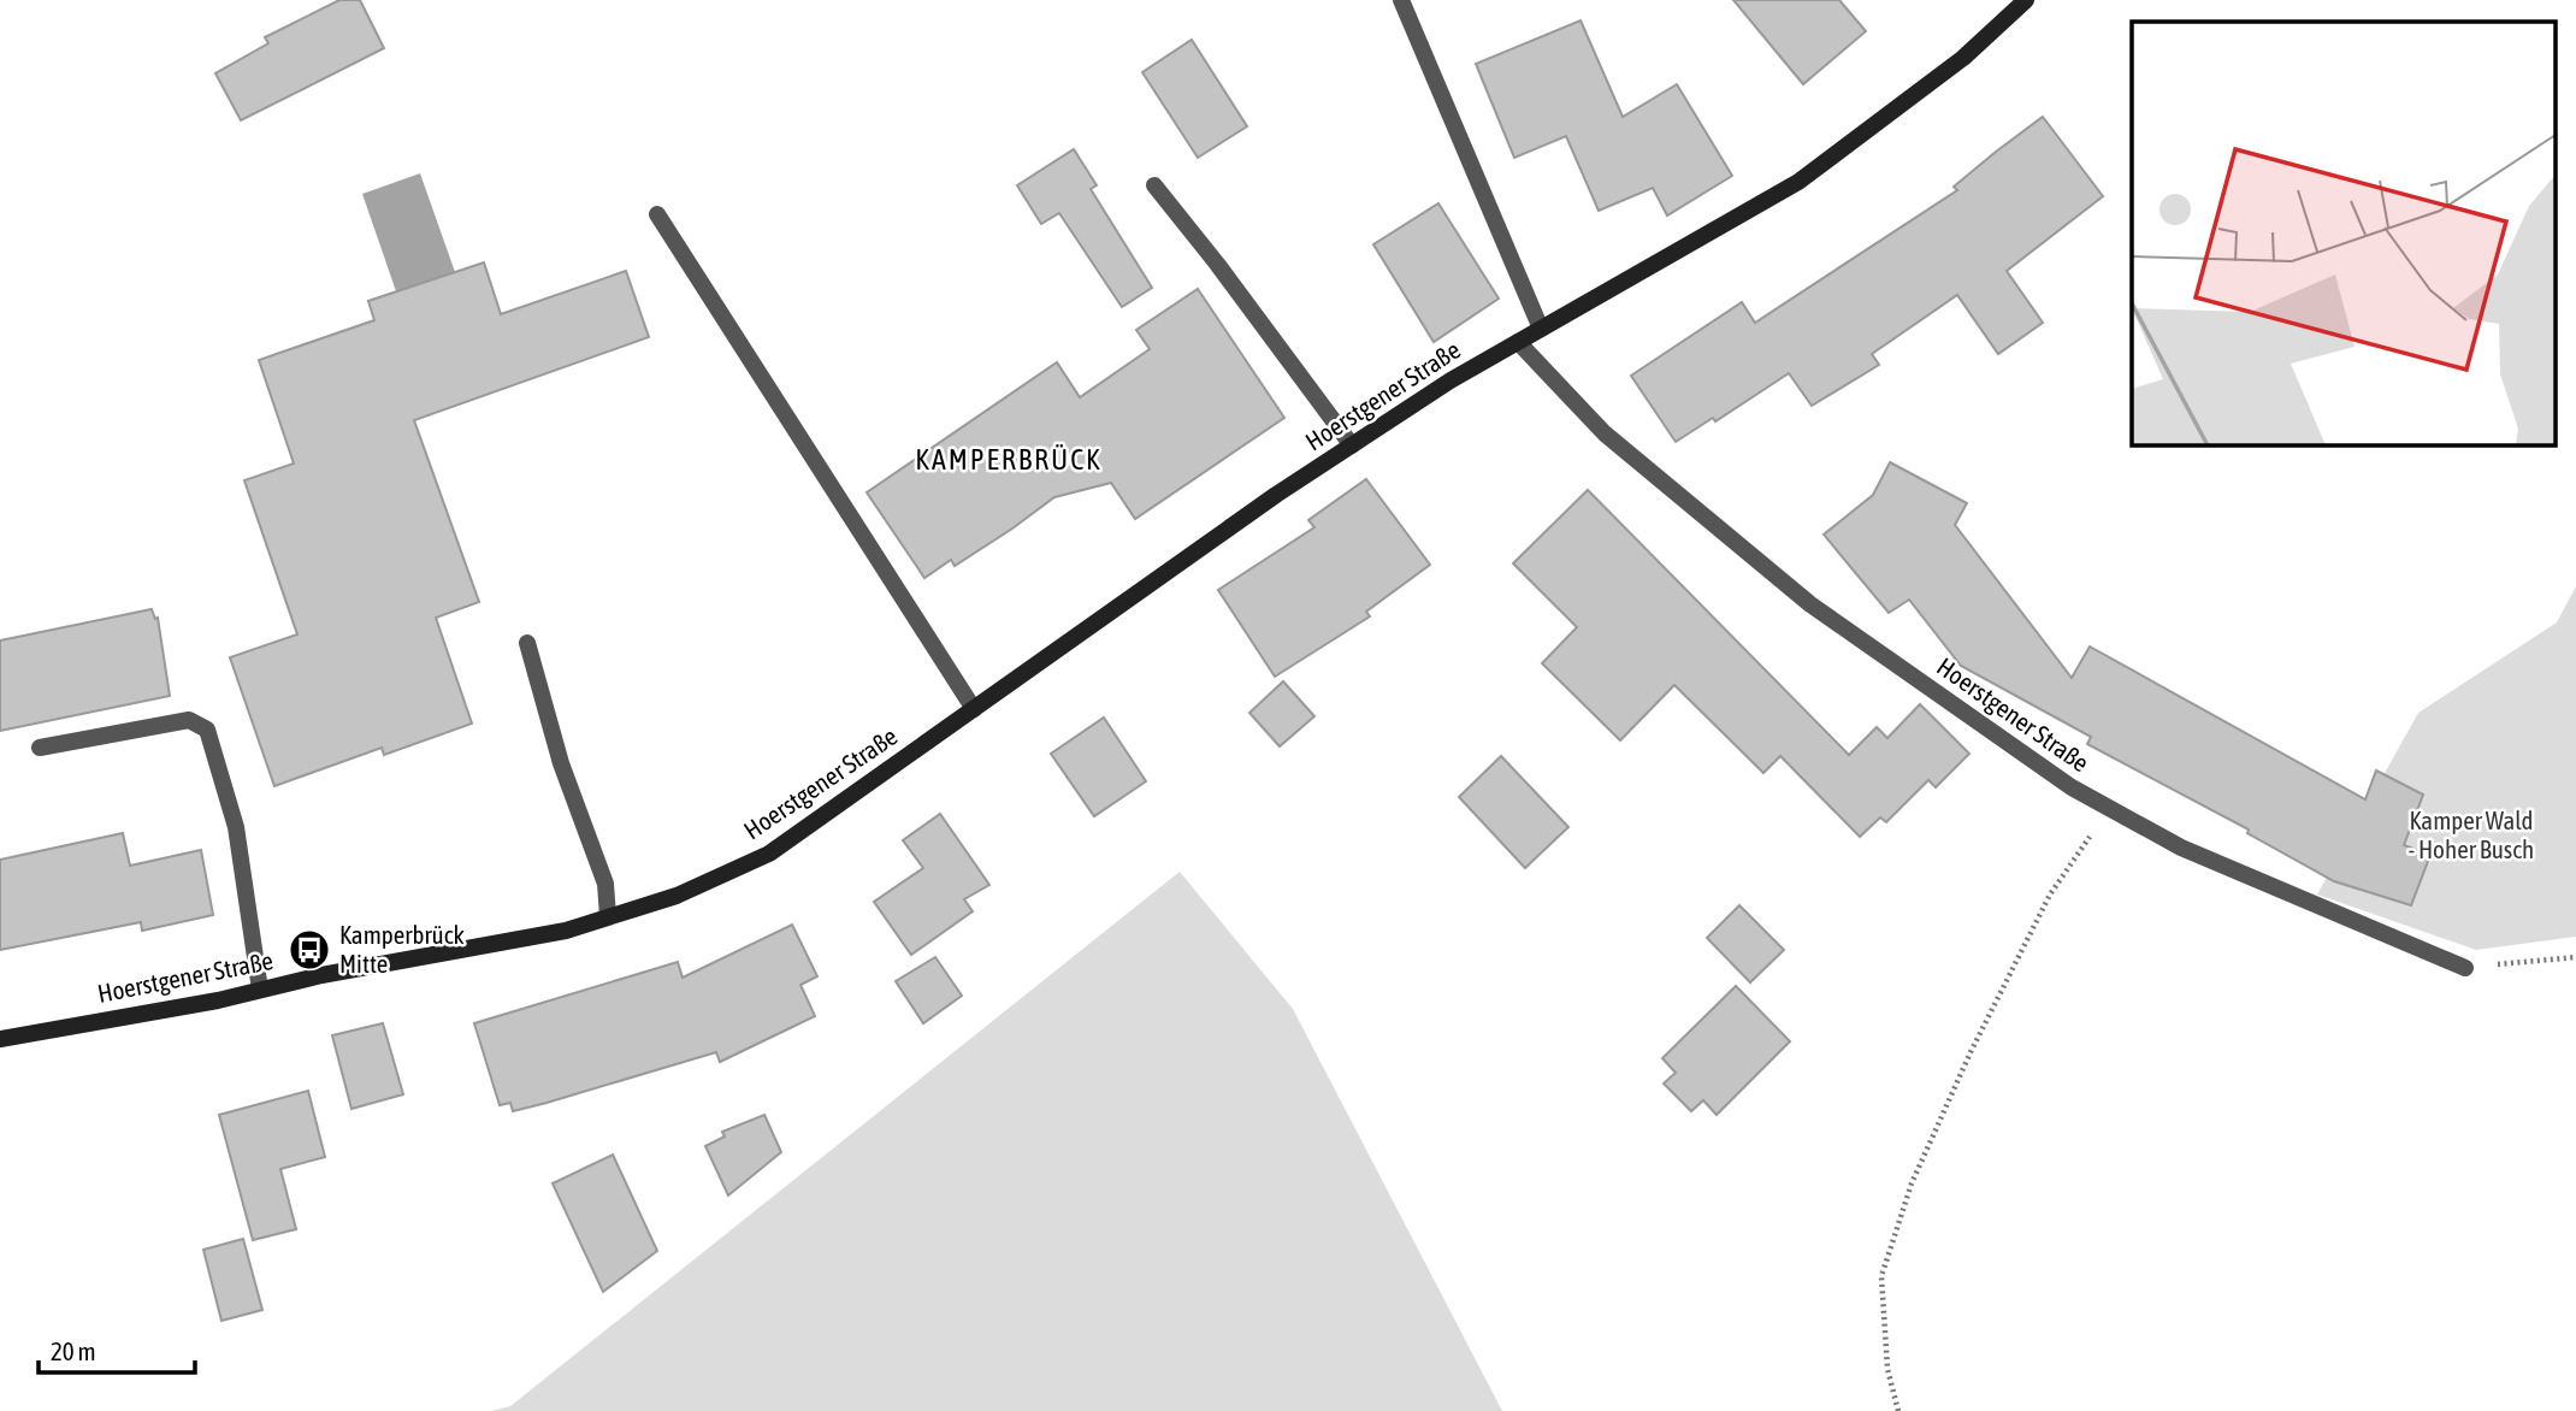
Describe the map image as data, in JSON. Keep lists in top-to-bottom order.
{
  "streets": {
    "main road": ["Hoerstgener Straße"]
  },
  "districts": ["KAMPERBRÜCK"],
  "parks": ["Kamper Wald - Hoher Busch"],
  "places": {
    "bus stop": ["Kamperbrück Mitte"]
  },
  "scale_bar": "20 m"
}
